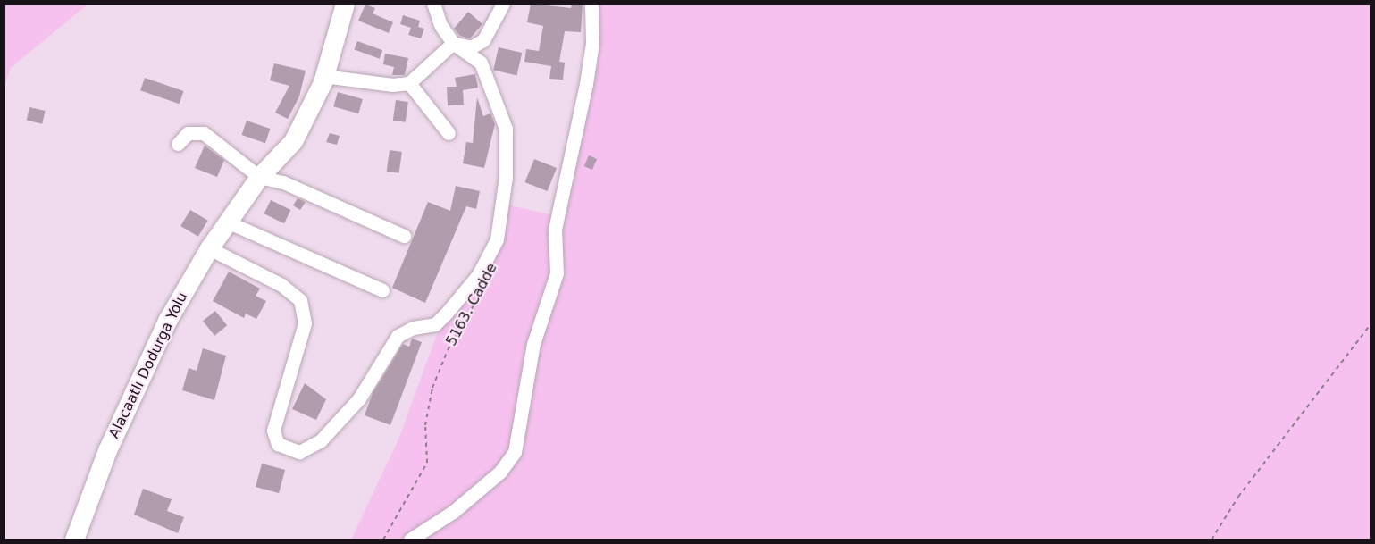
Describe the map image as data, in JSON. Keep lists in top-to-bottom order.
{
  "streets": {
    "street": ["Alacaatlı Dodurga Yolu"],
    "path": ["5163. Cadde"]
  }
}
